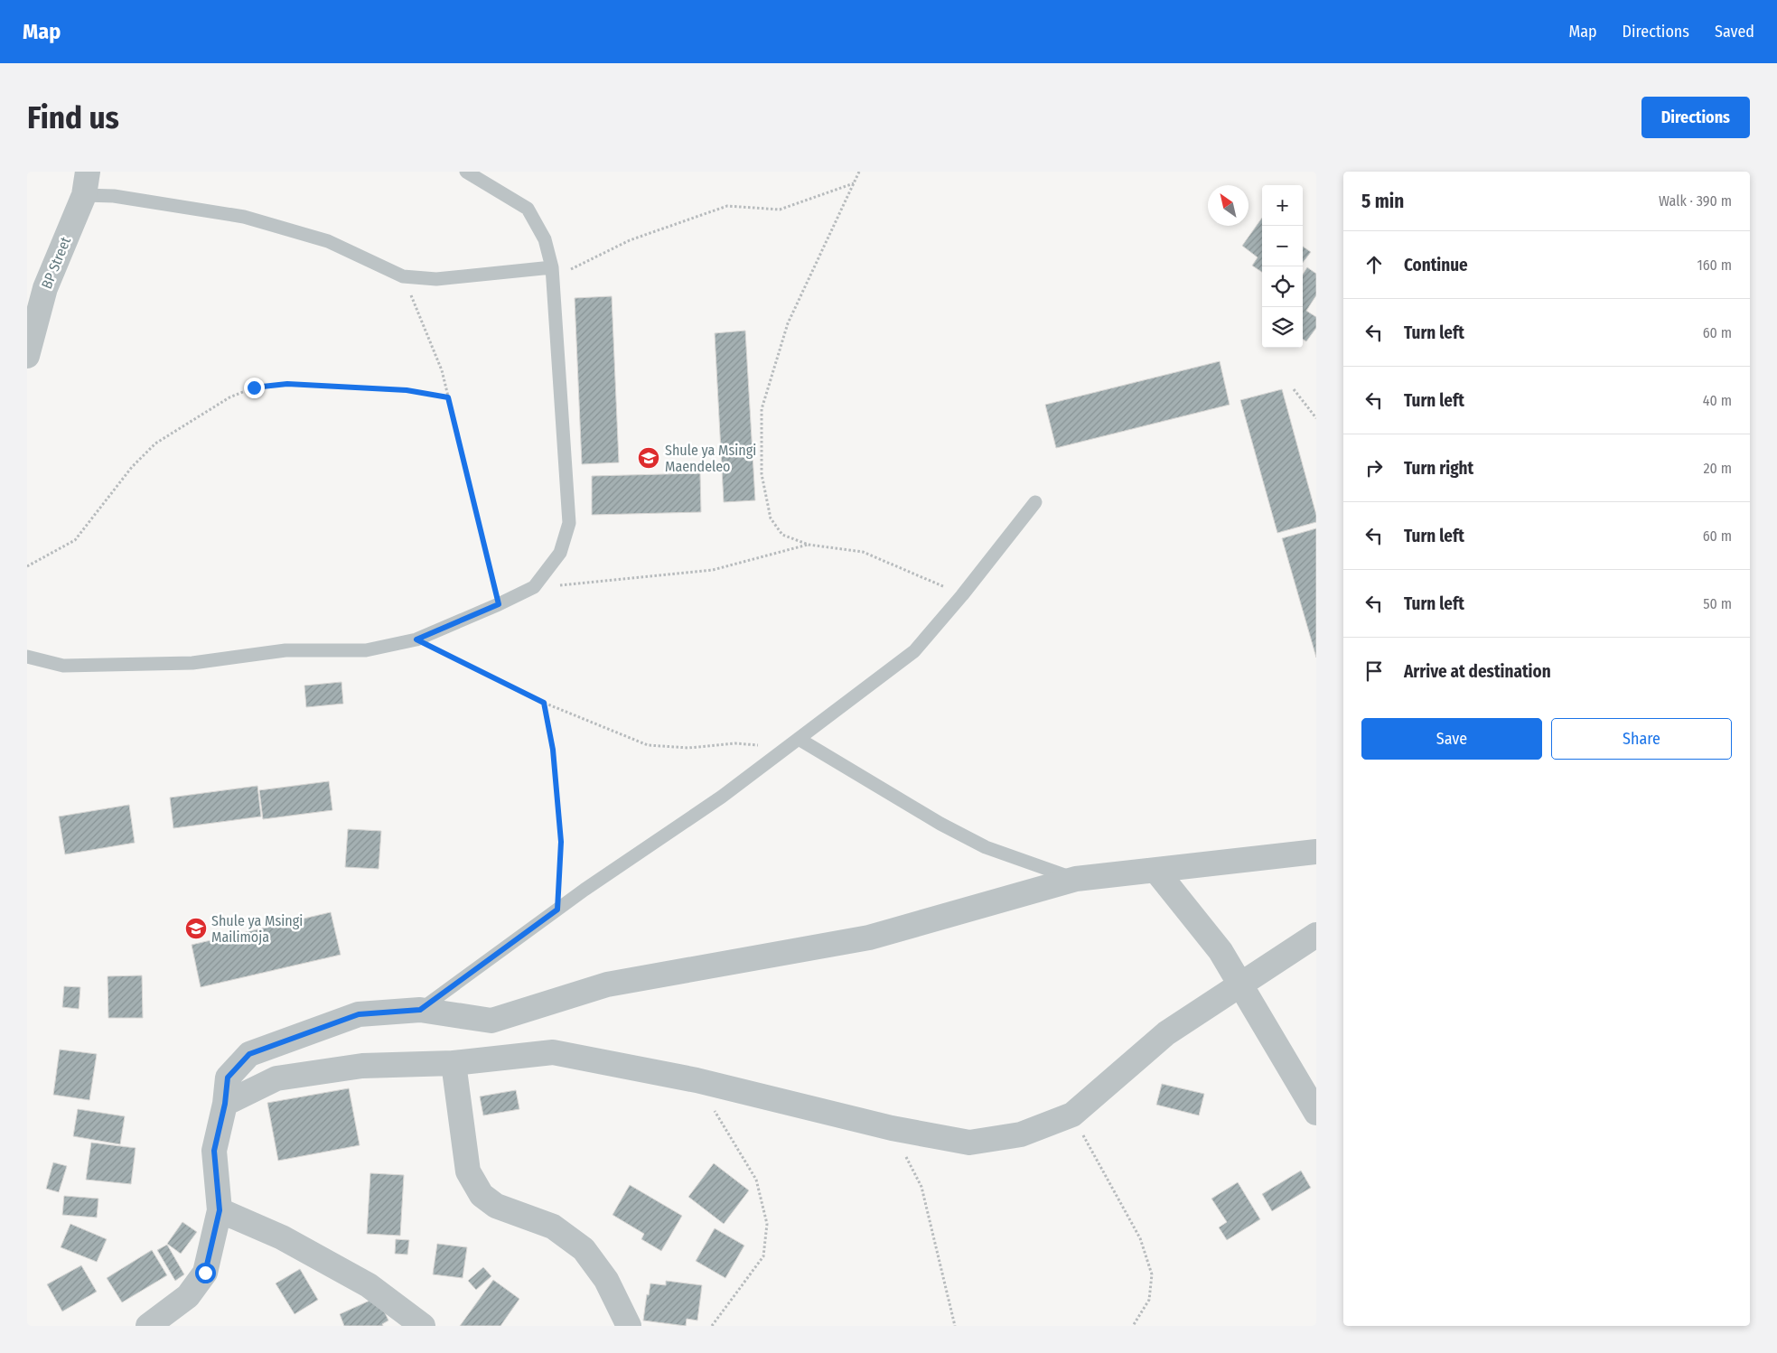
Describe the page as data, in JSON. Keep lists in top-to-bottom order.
{
  "streets": {
    "street": ["BP Street"]
  },
  "places": {
    "school or university": ["Shule ya Msingi Maendeleo", "Shule ya Msingi Mailimoja"]
  },
  "north": "top left",
  "page": {
    "header": "Map",
    "nav": ["Map", "Directions", "Saved"],
    "buttons": [
      "Directions",
      ["Save", "Share"]
    ],
    "title": "Find us",
    "heading": ["5 min", "Walk · 390 m"],
    "map_buttons": ["+", "−"],
    "list": [
      ["Continue", "160 m"],
      ["Turn left", "60 m"],
      ["Turn left", "40 m"],
      ["Turn right", "20 m"],
      ["Turn left", "60 m"],
      ["Turn left", "50 m"],
      "Arrive at destination"
    ]
  }
}
